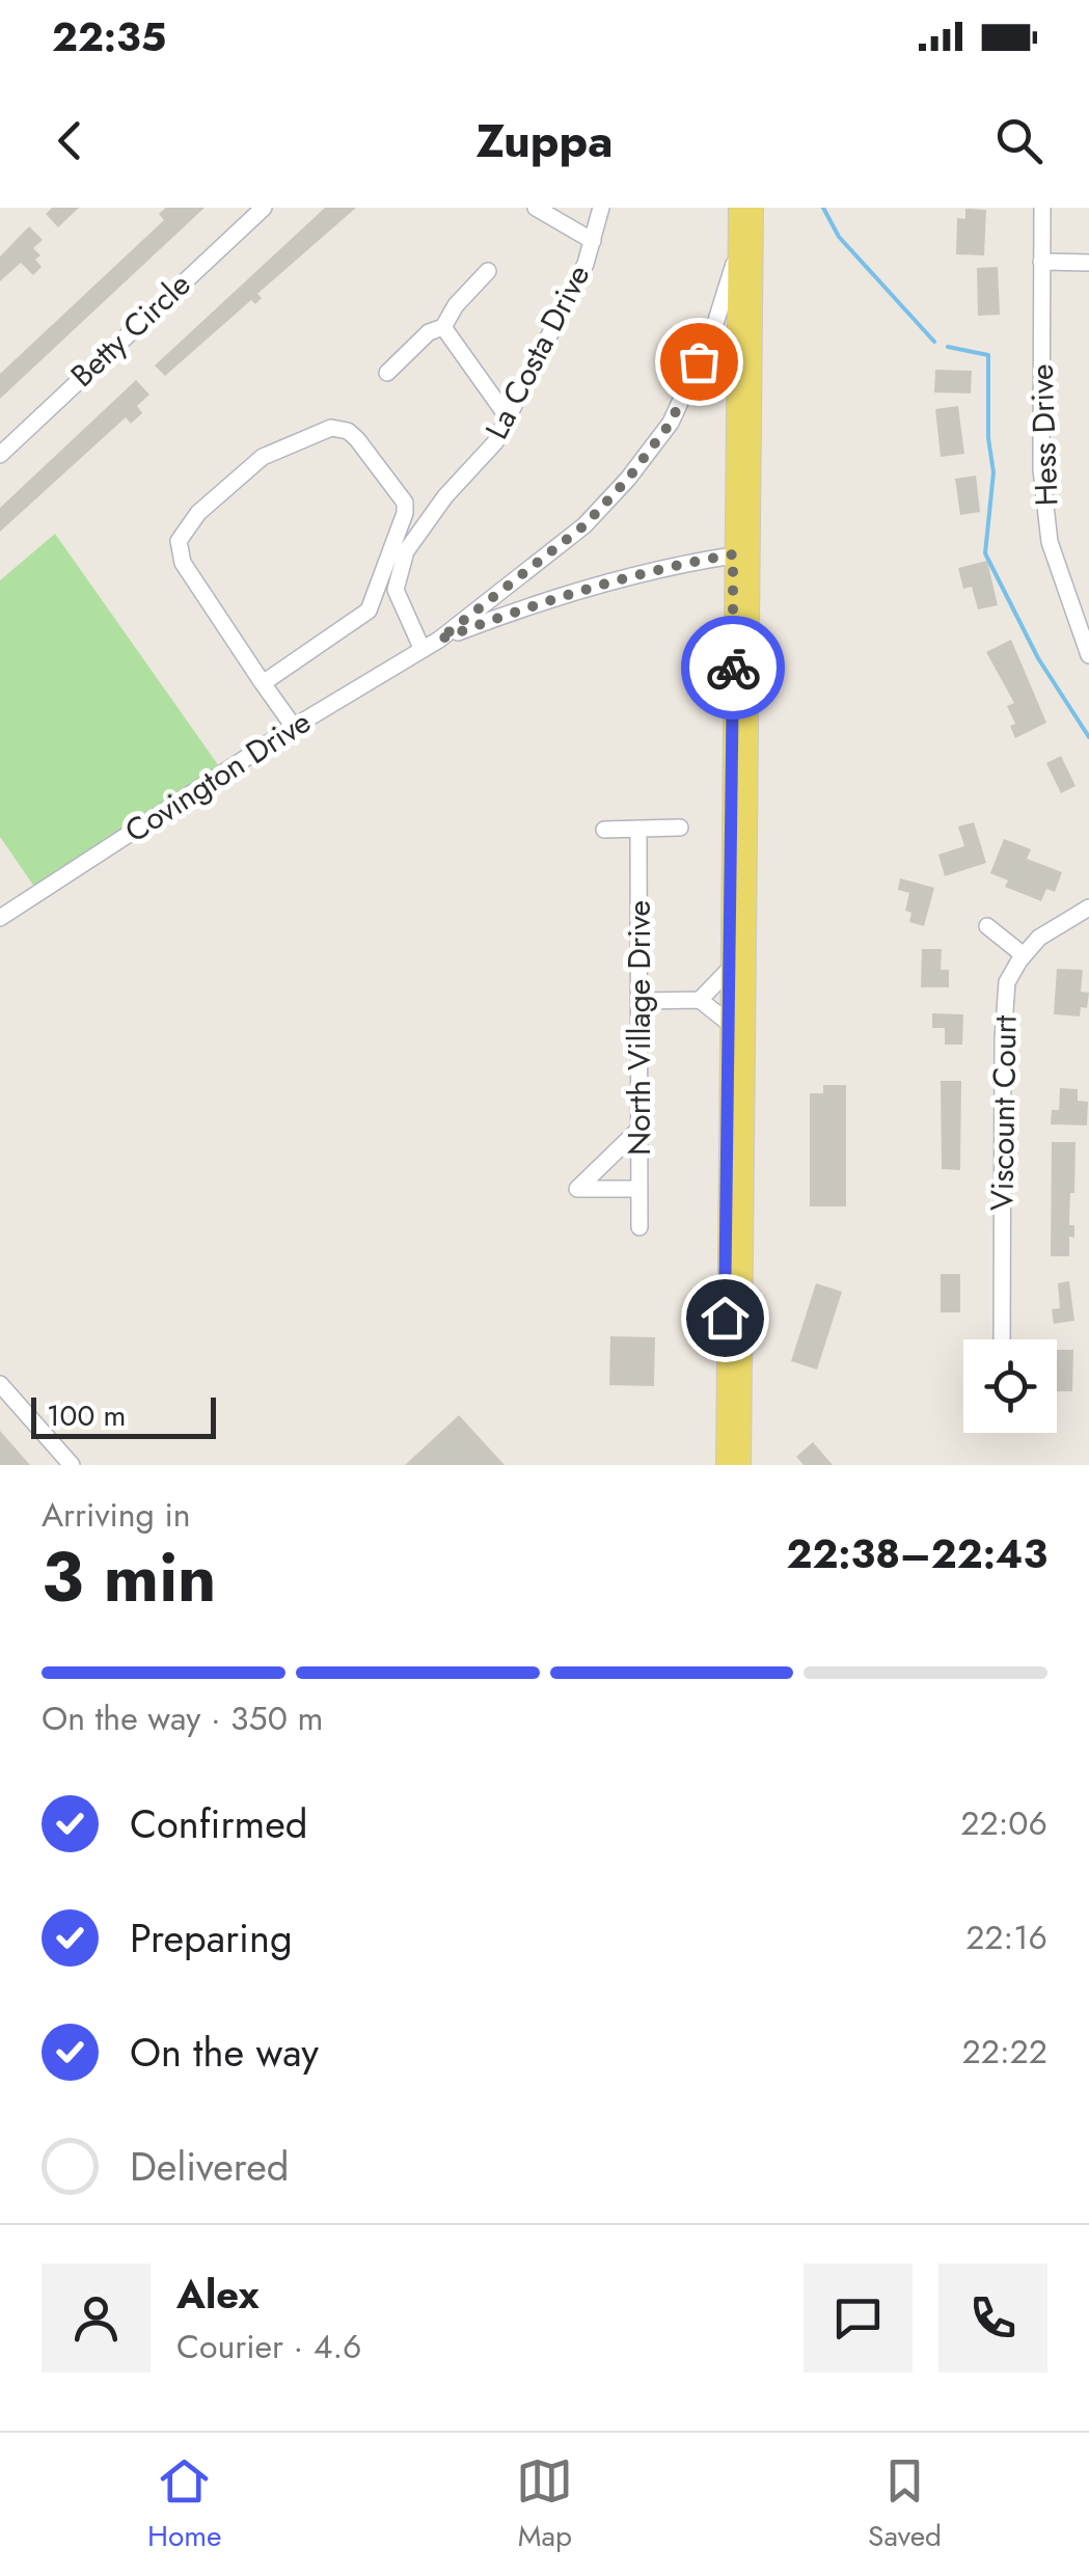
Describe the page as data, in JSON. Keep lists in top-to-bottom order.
{
  "streets": {
    "street": [
      "Betty Circle",
      "La Costa Drive",
      "Hess Drive",
      "Covington Drive",
      "North Village Drive",
      "Viscount Court"
    ]
  },
  "crossings": [
    ["La Costa Drive", "Covington Drive"]
  ],
  "scale_bar": "100 m",
  "page": {
    "status": "22:35",
    "header": "Zuppa",
    "scale": "100 m",
    "heading": ["3 min", "Arriving in", "22:38–22:43"],
    "panel": ["Alex", "Courier · 4.6"],
    "bar": "On the way · 350 m",
    "list": [
      ["Confirmed", "22:06"],
      ["Preparing", "22:16"],
      ["On the way", "22:22"],
      "Delivered"
    ],
    "tabs": ["Home", "Map", "Saved"]
  }
}
